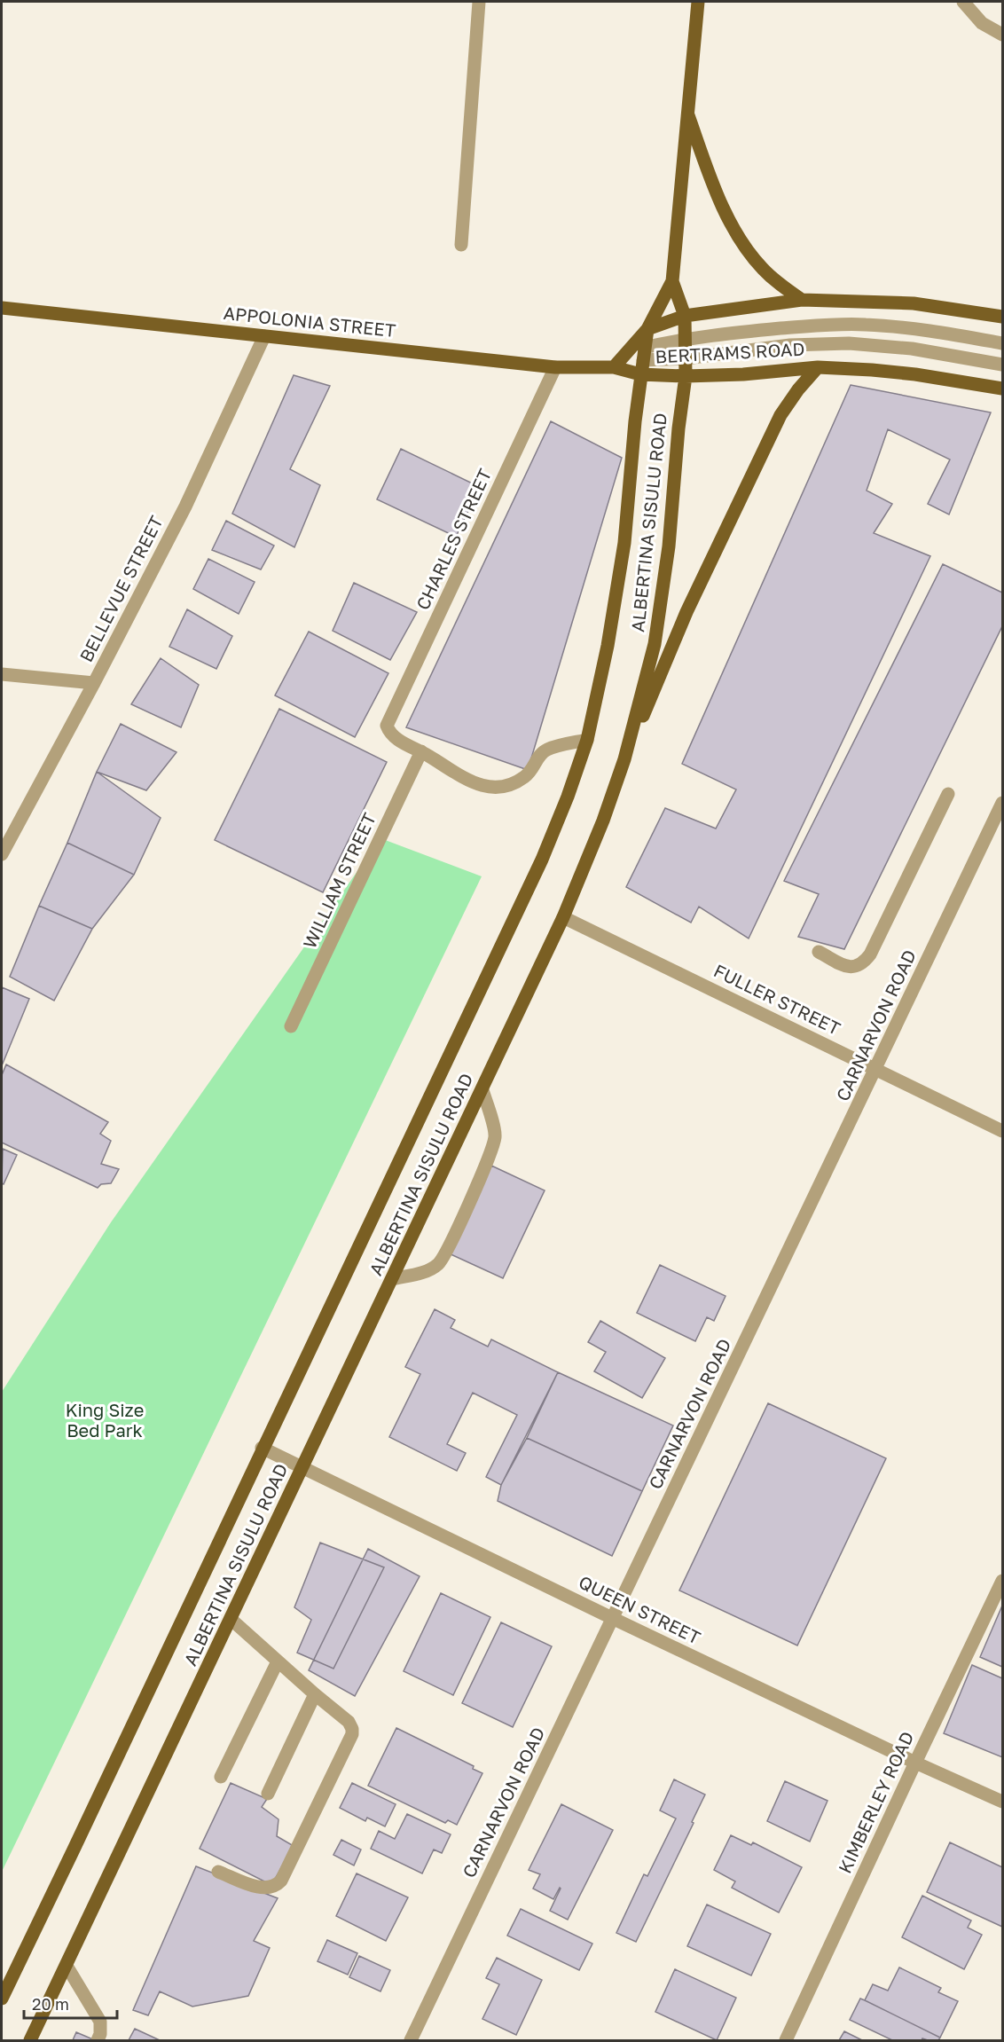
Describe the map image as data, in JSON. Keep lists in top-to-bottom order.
{
  "streets": {
    "main road": ["APPOLONIA STREET", "BERTRAMS ROAD", "ALBERTINA SISULU ROAD"],
    "street": [
      "CHARLES STREET",
      "BELLEVUE STREET",
      "WILLIAM STREET",
      "FULLER STREET",
      "CARNARVON ROAD",
      "QUEEN STREET",
      "KIMBERLEY ROAD"
    ]
  },
  "crossings": [
    ["APPOLONIA STREET", "BERTRAMS ROAD"],
    ["APPOLONIA STREET", "CHARLES STREET"],
    ["APPOLONIA STREET", "BELLEVUE STREET"],
    ["BERTRAMS ROAD", "ALBERTINA SISULU ROAD"],
    ["ALBERTINA SISULU ROAD", "FULLER STREET"],
    ["ALBERTINA SISULU ROAD", "QUEEN STREET"],
    ["CHARLES STREET", "WILLIAM STREET"],
    ["FULLER STREET", "CARNARVON ROAD"],
    ["CARNARVON ROAD", "QUEEN STREET"],
    ["QUEEN STREET", "KIMBERLEY ROAD"]
  ],
  "parks": ["King Size Bed Park"],
  "scale_bar": "20 m"
}
